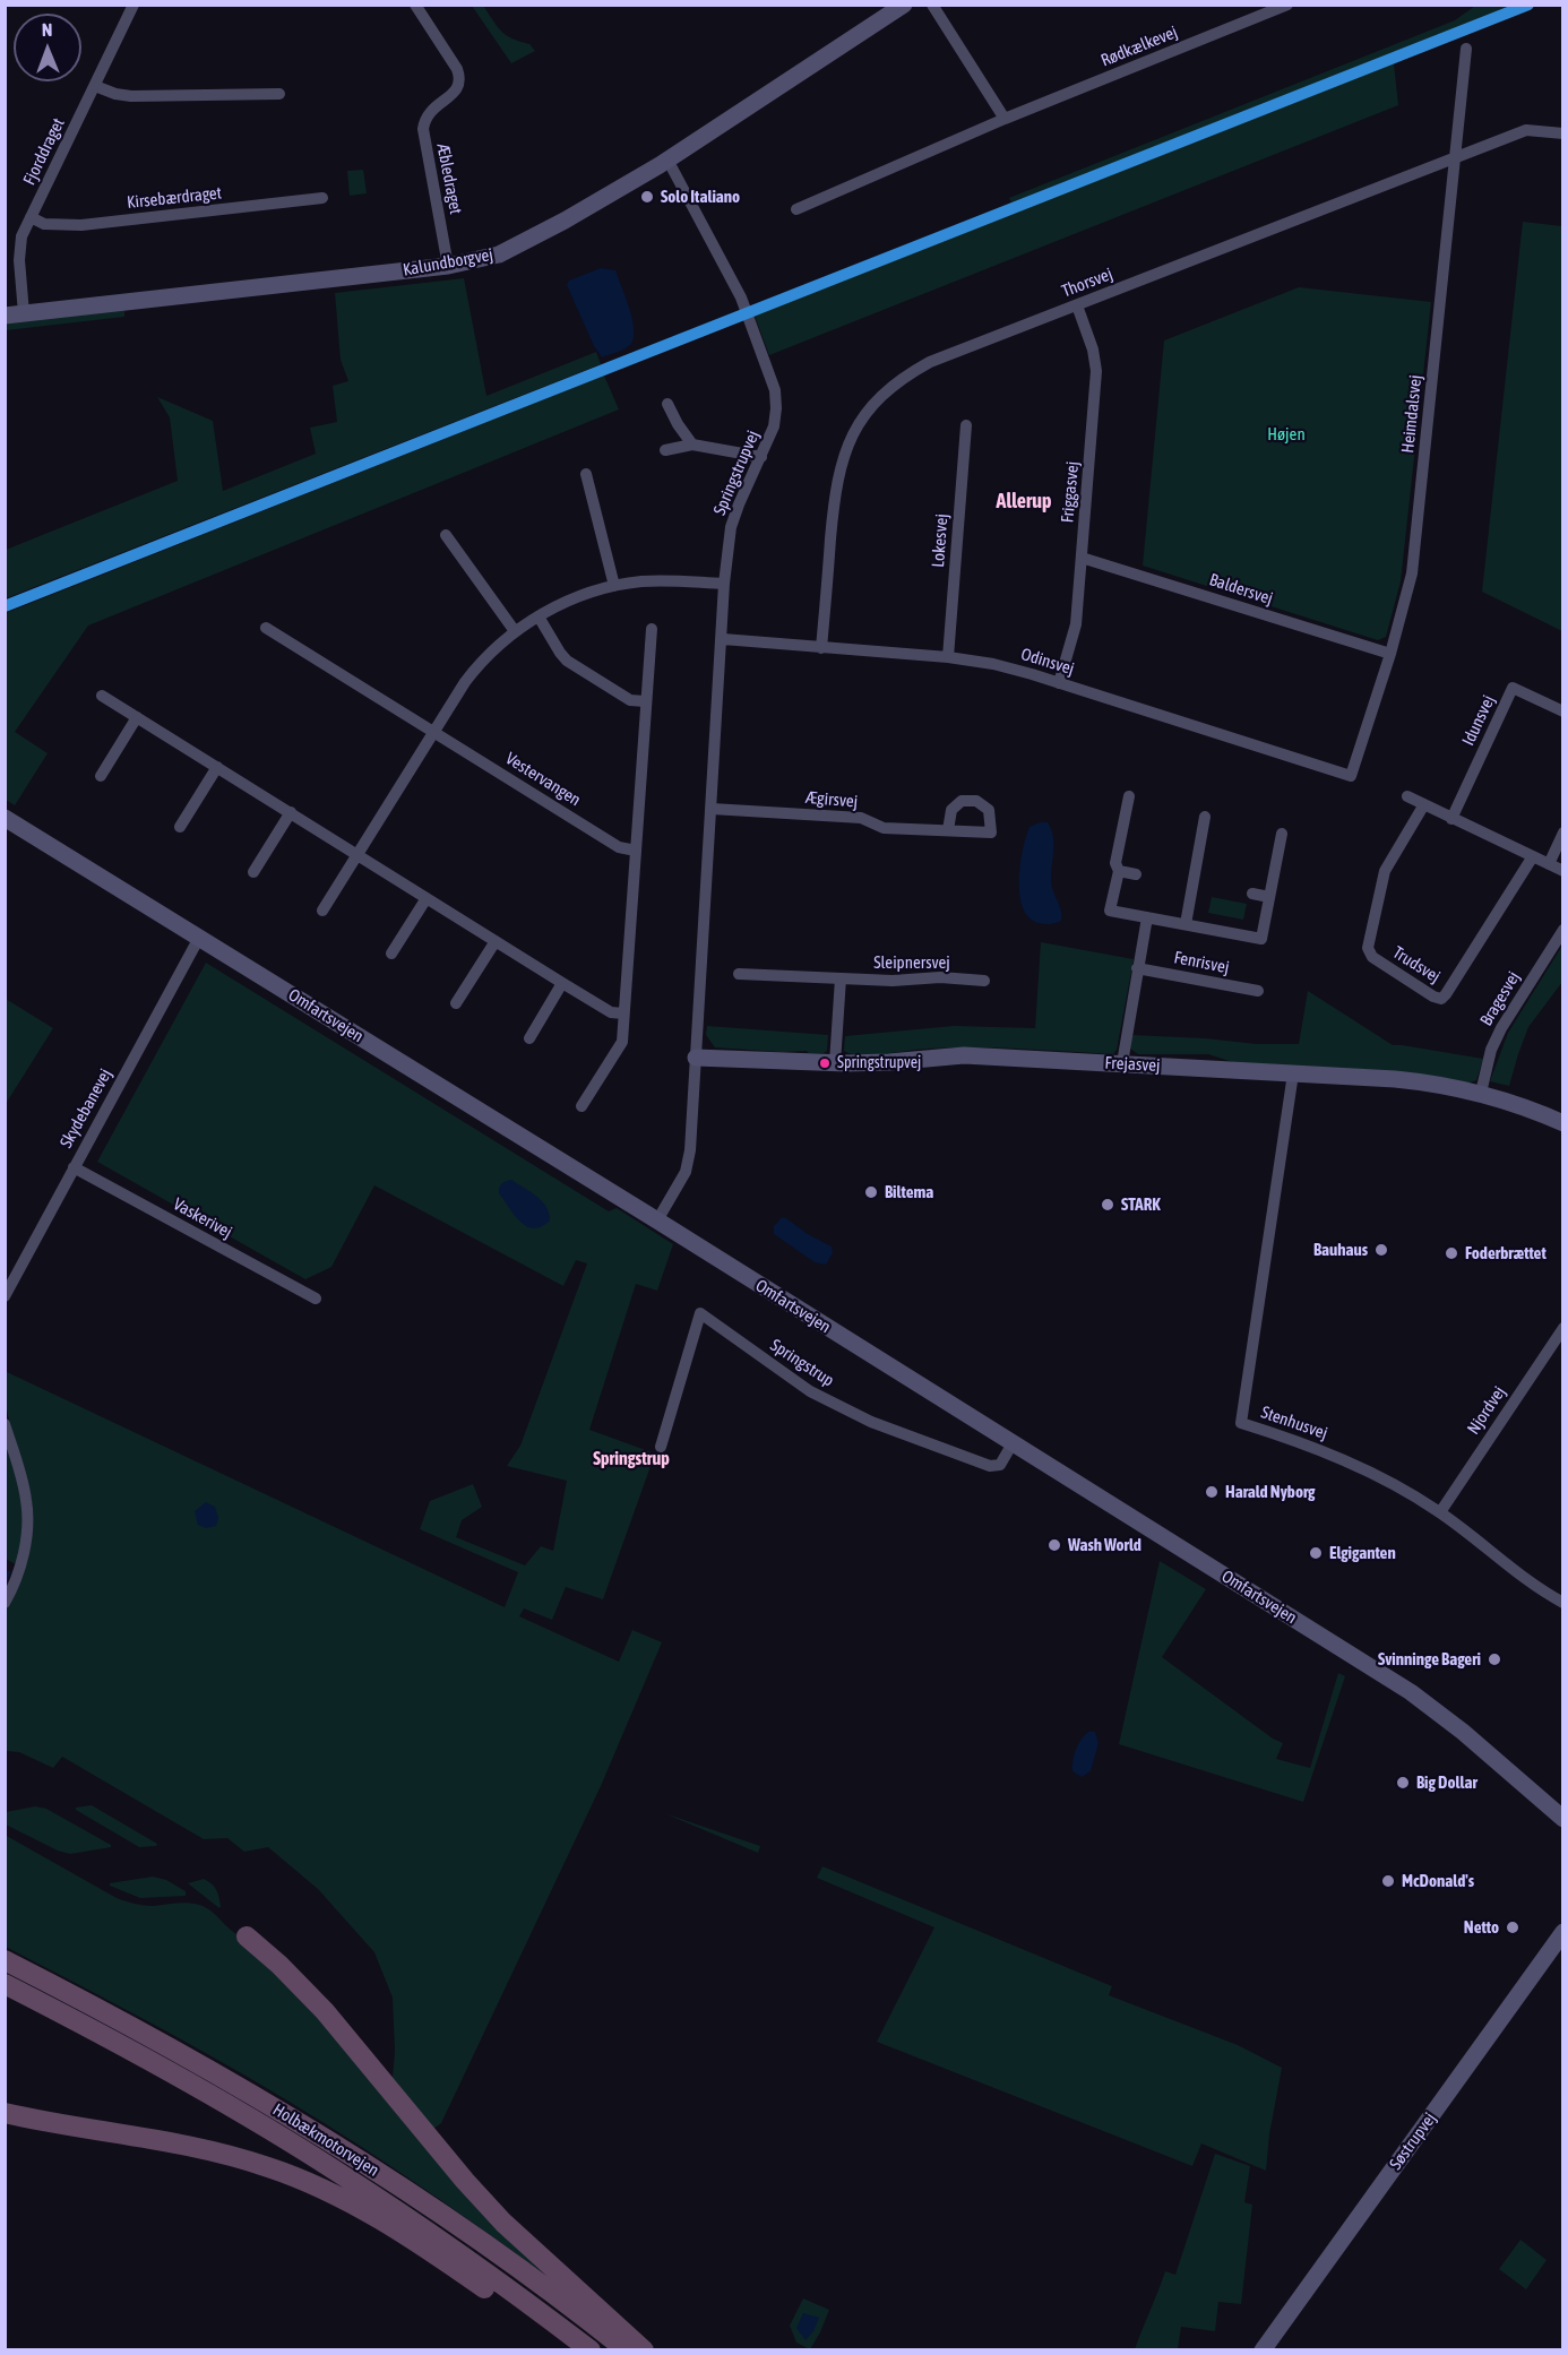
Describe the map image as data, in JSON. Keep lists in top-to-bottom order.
{
  "streets": {
    "highway": ["Holbækmotorvejen"],
    "street": [
      "Rødkælkevej",
      "Fjorddraget",
      "Æbledraget",
      "Kirsebærdraget",
      "Kalundborgvej",
      "Thorsvej",
      "Heimdalsvej",
      "Springstrupvej",
      "Friggasvej",
      "Lokesvej",
      "Baldersvej",
      "Odinsvej",
      "Idunsvej",
      "Vestervangen",
      "Ægirsvej",
      "Sleipnersvej",
      "Fenrisvej",
      "Trudsvej",
      "Bragesvej",
      "Omfartsvejen",
      "Frejasvej",
      "Skydebanevej",
      "Vaskerivej",
      "Springstrup",
      "Njordvej",
      "Stenhusvej",
      "Søstrupvej"
    ]
  },
  "crossings": [
    ["Fjorddraget", "Kirsebærdraget"],
    ["Fjorddraget", "Kalundborgvej"],
    ["Æbledraget", "Kalundborgvej"],
    ["Kalundborgvej", "Springstrupvej"],
    ["Thorsvej", "Heimdalsvej"],
    ["Thorsvej", "Friggasvej"],
    ["Thorsvej", "Odinsvej"],
    ["Heimdalsvej", "Baldersvej"],
    ["Heimdalsvej", "Odinsvej"],
    ["Springstrupvej", "Odinsvej"],
    ["Springstrupvej", "Ægirsvej"],
    ["Springstrupvej", "Omfartsvejen"],
    ["Springstrupvej", "Frejasvej"],
    ["Friggasvej", "Baldersvej"],
    ["Friggasvej", "Odinsvej"],
    ["Lokesvej", "Odinsvej"],
    ["Bragesvej", "Frejasvej"],
    ["Omfartsvejen", "Skydebanevej"],
    ["Omfartsvejen", "Springstrup"],
    ["Frejasvej", "Stenhusvej"],
    ["Skydebanevej", "Vaskerivej"],
    ["Njordvej", "Stenhusvej"]
  ],
  "districts": ["Allerup", "Springstrup"],
  "parks": ["Højen"],
  "places": [
    "Solo Italiano",
    "Springstrupvej",
    "Biltema",
    "STARK",
    "Bauhaus",
    "Foderbrættet",
    "Harald Nyborg",
    "Wash World",
    "Elgiganten",
    "Svinninge Bageri",
    "Big Dollar",
    "McDonald's",
    "Netto"
  ],
  "north": "top"
}
